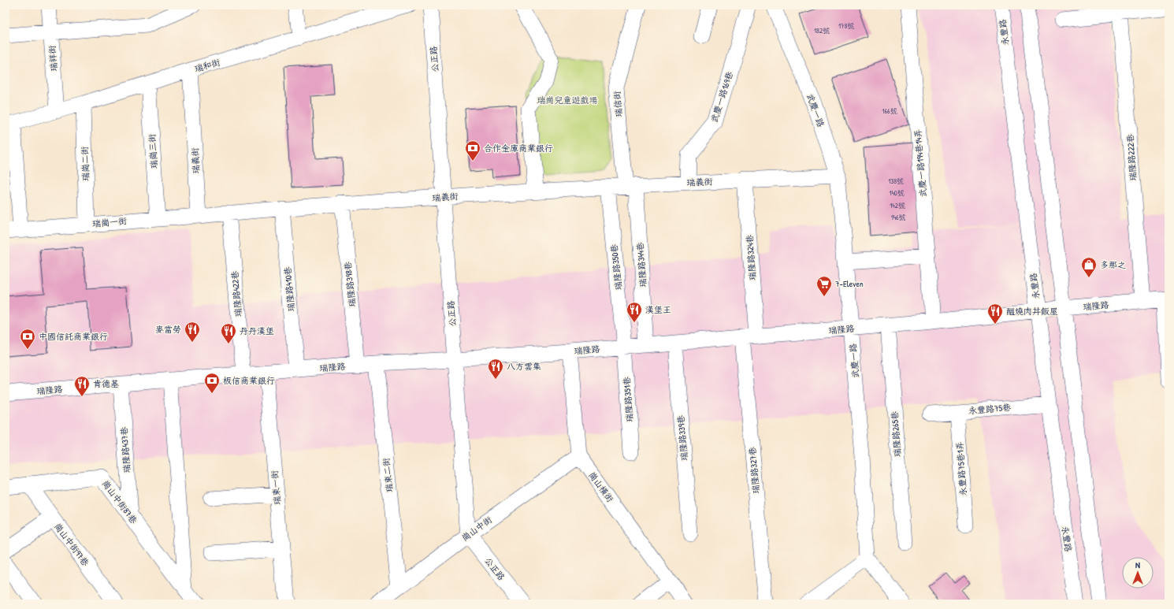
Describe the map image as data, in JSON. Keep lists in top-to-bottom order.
{
  "streets": {
    "street": [
      "永豐路",
      "瑞祥街",
      "公正路",
      "瑞和街",
      "武慶一路169巷",
      "瑞信街",
      "武慶一路",
      "瑞崗三街",
      "瑞隆路222巷",
      "瑞義街",
      "武慶一路194巷14弄",
      "瑞崗二街",
      "瑞崗一街",
      "瑞隆路324巷",
      "瑞隆路344巷",
      "瑞隆路350巷",
      "瑞隆路398巷",
      "瑞隆路410巷",
      "瑞隆路422巷",
      "瑞隆路",
      "瑞隆路351巷",
      "永豐路75巷",
      "瑞隆路265巷",
      "瑞隆路339巷",
      "瑞隆路437巷",
      "永豐路75巷1弄",
      "瑞隆路327巷",
      "瑞東二街",
      "崗山橫街",
      "瑞東一街",
      "崗山中街87巷",
      "崗山中街",
      "崗山中街97巷"
    ]
  },
  "crossings": [
    ["永豐路", "瑞隆路"],
    ["永豐路", "永豐路75巷"],
    ["瑞祥街", "瑞和街"],
    ["公正路", "瑞義街"],
    ["公正路", "瑞隆路"],
    ["公正路", "崗山中街"],
    ["瑞和街", "瑞崗三街"],
    ["瑞和街", "瑞義街"],
    ["瑞和街", "瑞崗二街"],
    ["武慶一路169巷", "瑞義街"],
    ["瑞信街", "瑞義街"],
    ["瑞信街", "瑞隆路344巷"],
    ["武慶一路", "瑞義街"],
    ["武慶一路", "瑞隆路"],
    ["瑞崗三街", "瑞崗一街"],
    ["瑞隆路222巷", "瑞隆路"],
    ["瑞義街", "瑞崗一街"],
    ["瑞義街", "瑞隆路324巷"],
    ["瑞義街", "瑞隆路344巷"],
    ["瑞義街", "瑞隆路350巷"],
    ["瑞義街", "瑞隆路398巷"],
    ["瑞義街", "瑞隆路410巷"],
    ["瑞義街", "瑞隆路422巷"],
    ["武慶一路194巷14弄", "瑞隆路"],
    ["瑞崗二街", "瑞崗一街"],
    ["瑞隆路324巷", "瑞隆路"],
    ["瑞隆路344巷", "瑞隆路"],
    ["瑞隆路350巷", "瑞隆路"],
    ["瑞隆路350巷", "瑞隆路351巷"],
    ["瑞隆路398巷", "瑞隆路"],
    ["瑞隆路410巷", "瑞隆路"],
    ["瑞隆路422巷", "瑞隆路"],
    ["瑞隆路", "瑞隆路351巷"],
    ["瑞隆路", "瑞隆路265巷"],
    ["瑞隆路", "瑞隆路339巷"],
    ["瑞隆路", "瑞隆路437巷"],
    ["瑞隆路", "瑞隆路327巷"],
    ["瑞隆路", "瑞東二街"],
    ["瑞隆路", "瑞東一街"],
    ["永豐路75巷", "永豐路75巷1弄"],
    ["瑞隆路437巷", "崗山中街87巷"],
    ["瑞東二街", "崗山中街"],
    ["崗山橫街", "崗山中街"],
    ["崗山中街87巷", "崗山中街97巷"]
  ],
  "parks": ["瑞崗兒童遊戲場"],
  "places": {
    "bank": ["合作金庫商業銀行", "中國信託商業銀行", "板信商業銀行"],
    "shop": ["多那之"],
    "supermarket": ["7-Eleven"],
    "restaurant": [
      "漢堡王",
      "醞燒肉丼飯屋",
      "麥當勞",
      "丹丹漢堡",
      "八方雲集",
      "肯德基"
    ]
  },
  "house_numbers": [
    "178號",
    "182號",
    "166號",
    "138號",
    "140號",
    "142號",
    "146號"
  ],
  "north": "top"
}
